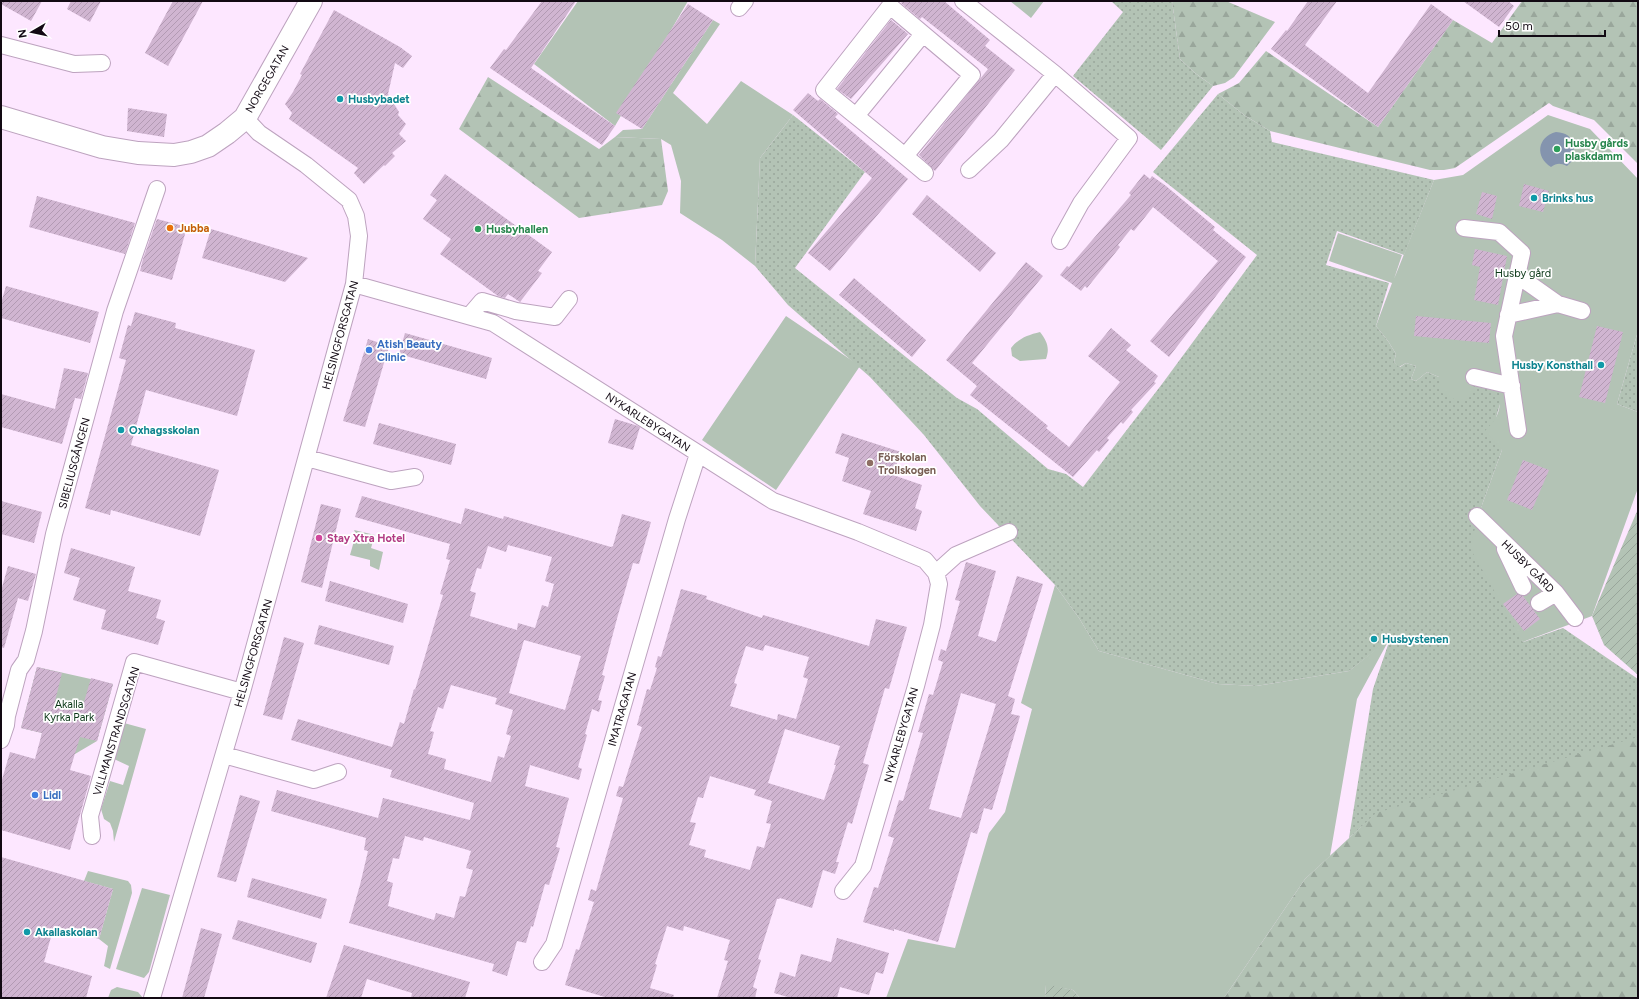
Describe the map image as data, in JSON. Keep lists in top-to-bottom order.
{
  "streets": {
    "street": [
      "NORGEGATAN",
      "HELSINGFORSGATAN",
      "NYKARLEBYGATAN",
      "SIBELIUSGÅNGEN",
      "HUSBY GÅRD",
      "IMATRAGATAN",
      "VILLMANSTRANDSGATAN"
    ]
  },
  "crossings": [
    ["NORGEGATAN", "HELSINGFORSGATAN"],
    ["HELSINGFORSGATAN", "NYKARLEBYGATAN"],
    ["HELSINGFORSGATAN", "VILLMANSTRANDSGATAN"],
    ["NYKARLEBYGATAN", "IMATRAGATAN"]
  ],
  "parks": ["Husby gård", "Akalla Kyrka Park"],
  "places": [
    "Husbybadet",
    "Husby gårds plaskdamm",
    "Brinks hus",
    "Jubba",
    "Husbyhallen",
    "Atish Beauty Clinic",
    "Husby Konsthall",
    "Oxhagsskolan",
    "Förskolan Trollskogen",
    "Stay Xtra Hotel",
    "Husbystenen",
    "Lidl",
    "Akallaskolan"
  ],
  "scale_bar": "50 m",
  "north": "left"
}
